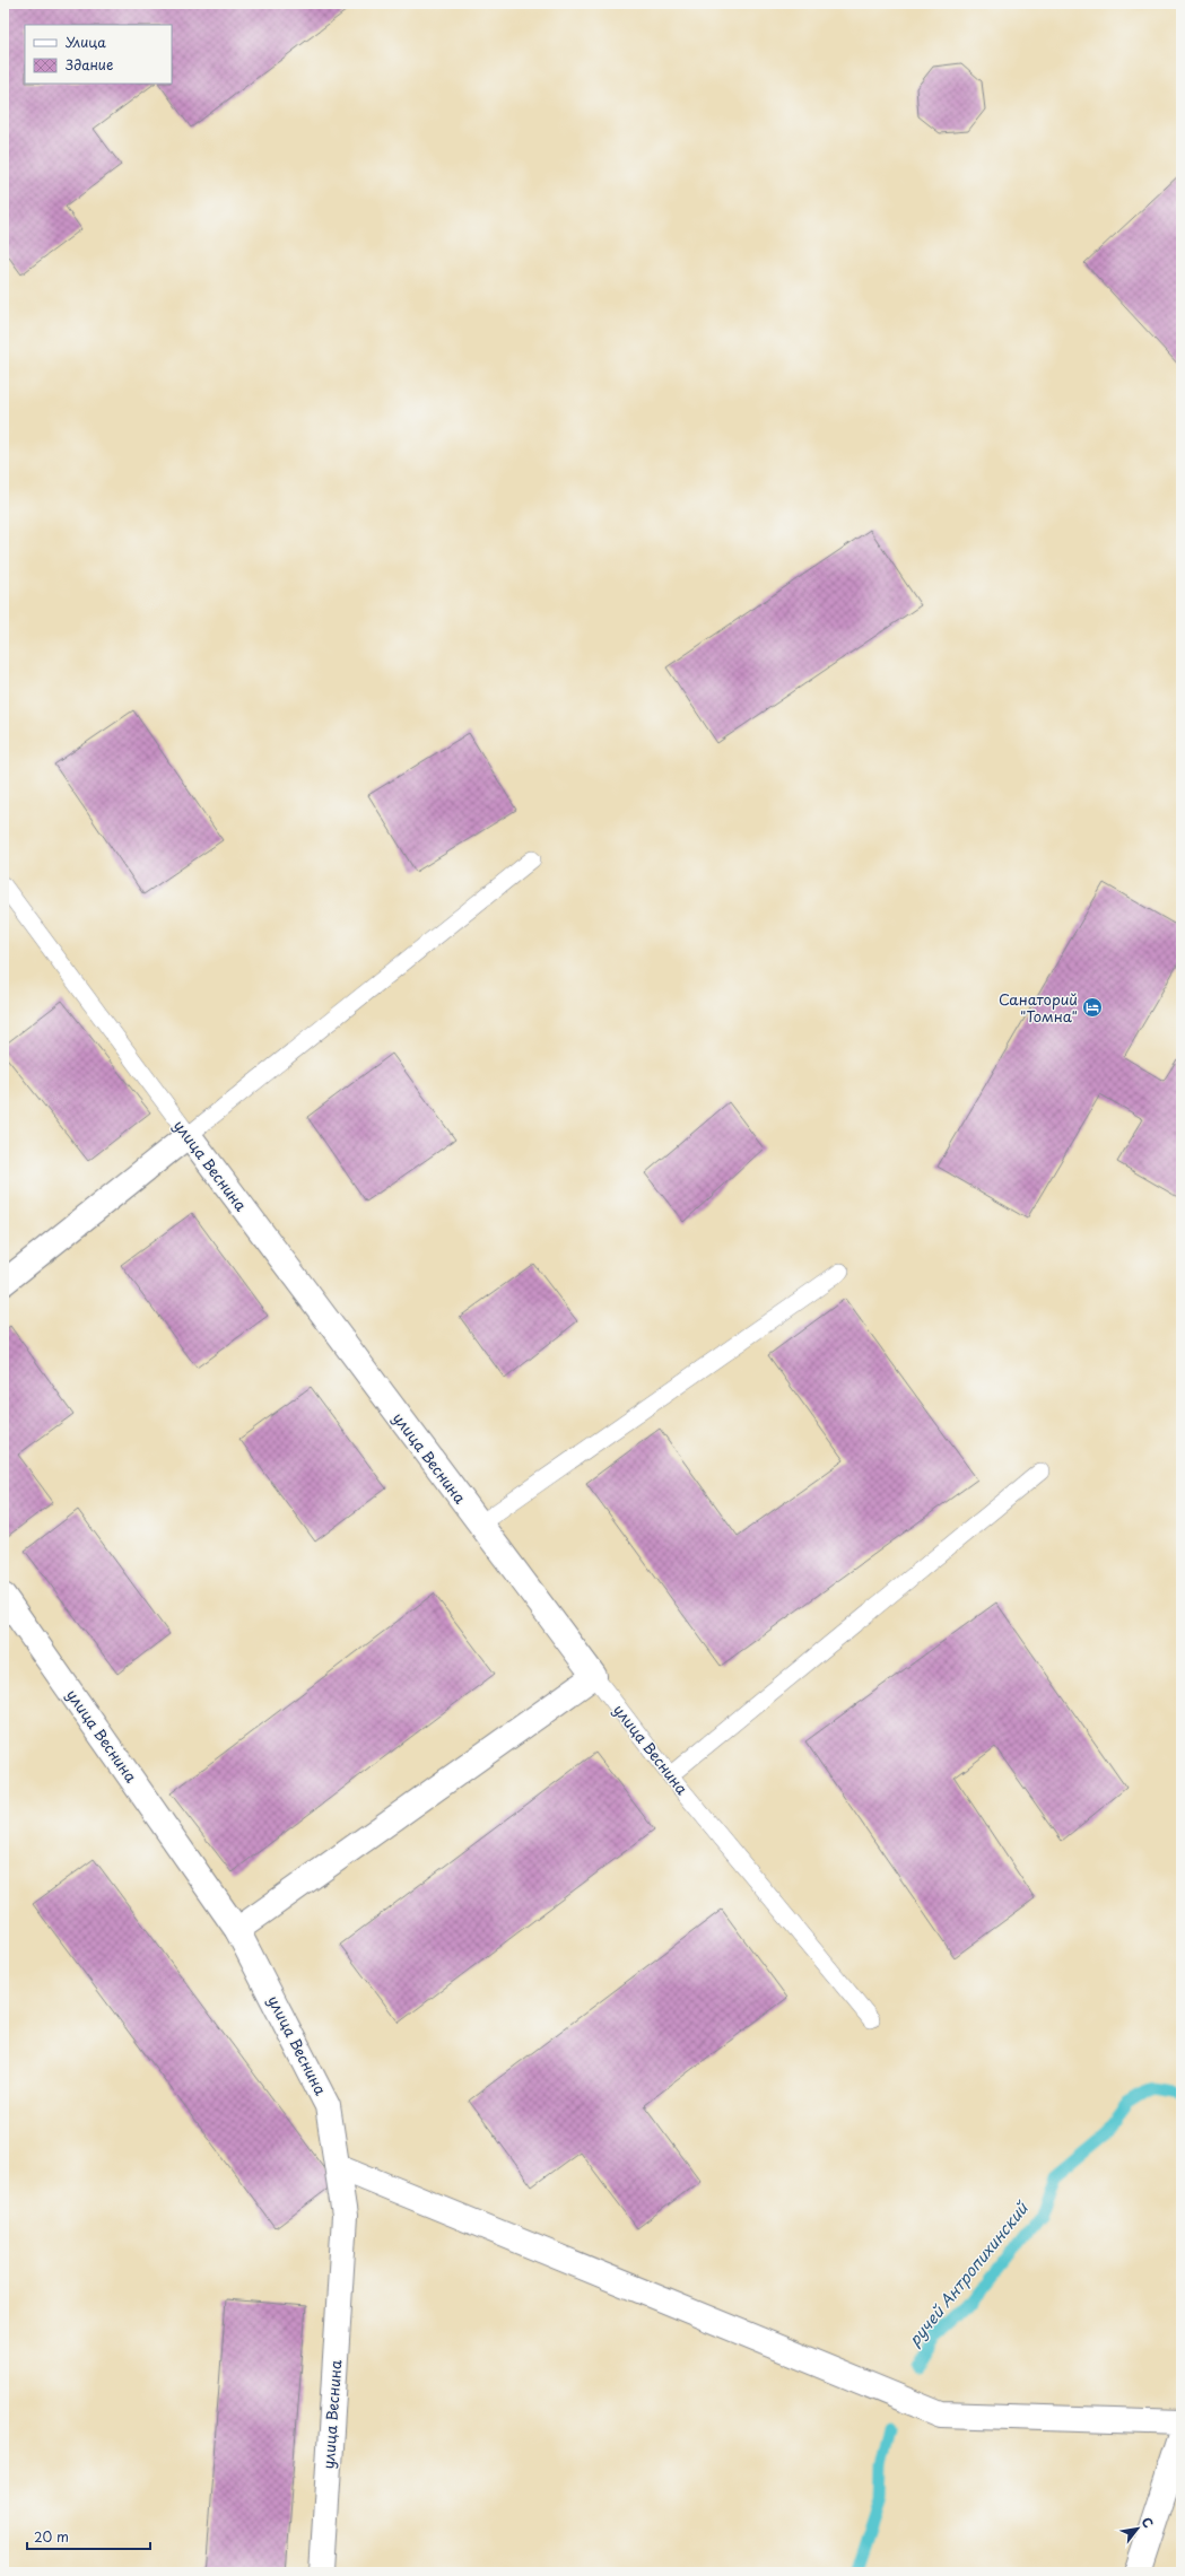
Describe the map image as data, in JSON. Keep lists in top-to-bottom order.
{
  "streets": {
    "street": ["улица Веснина"]
  },
  "water": ["ручей Антропихинский"],
  "places": {
    "hotel": ["Санаторий \"Томна\""]
  },
  "legend": ["Улица", "Здание"],
  "scale_bar": "20 m",
  "north": "top right"
}
